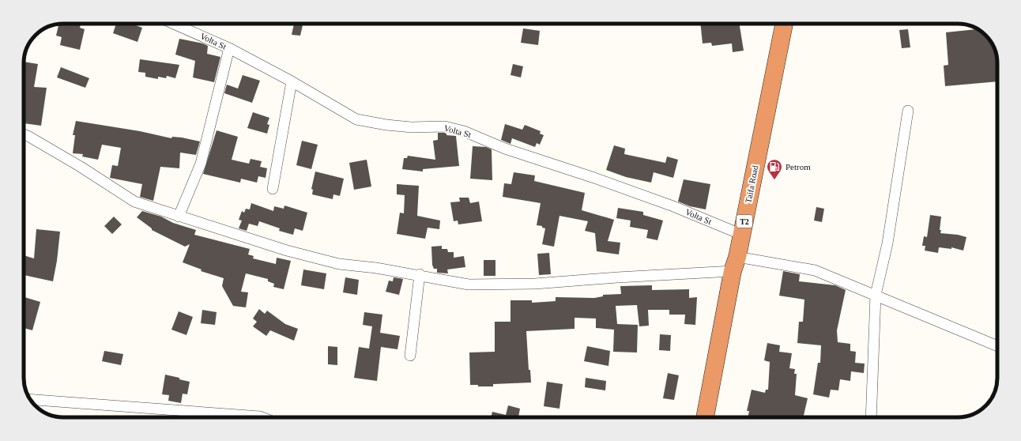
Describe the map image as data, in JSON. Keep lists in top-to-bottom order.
{
  "streets": {
    "highway": ["Taifa Road", "T2"],
    "street": ["Volta St"]
  },
  "crossings": [
    ["Volta St", "Taifa Road"]
  ],
  "places": {
    "fuel station": ["Petrom"]
  }
}
